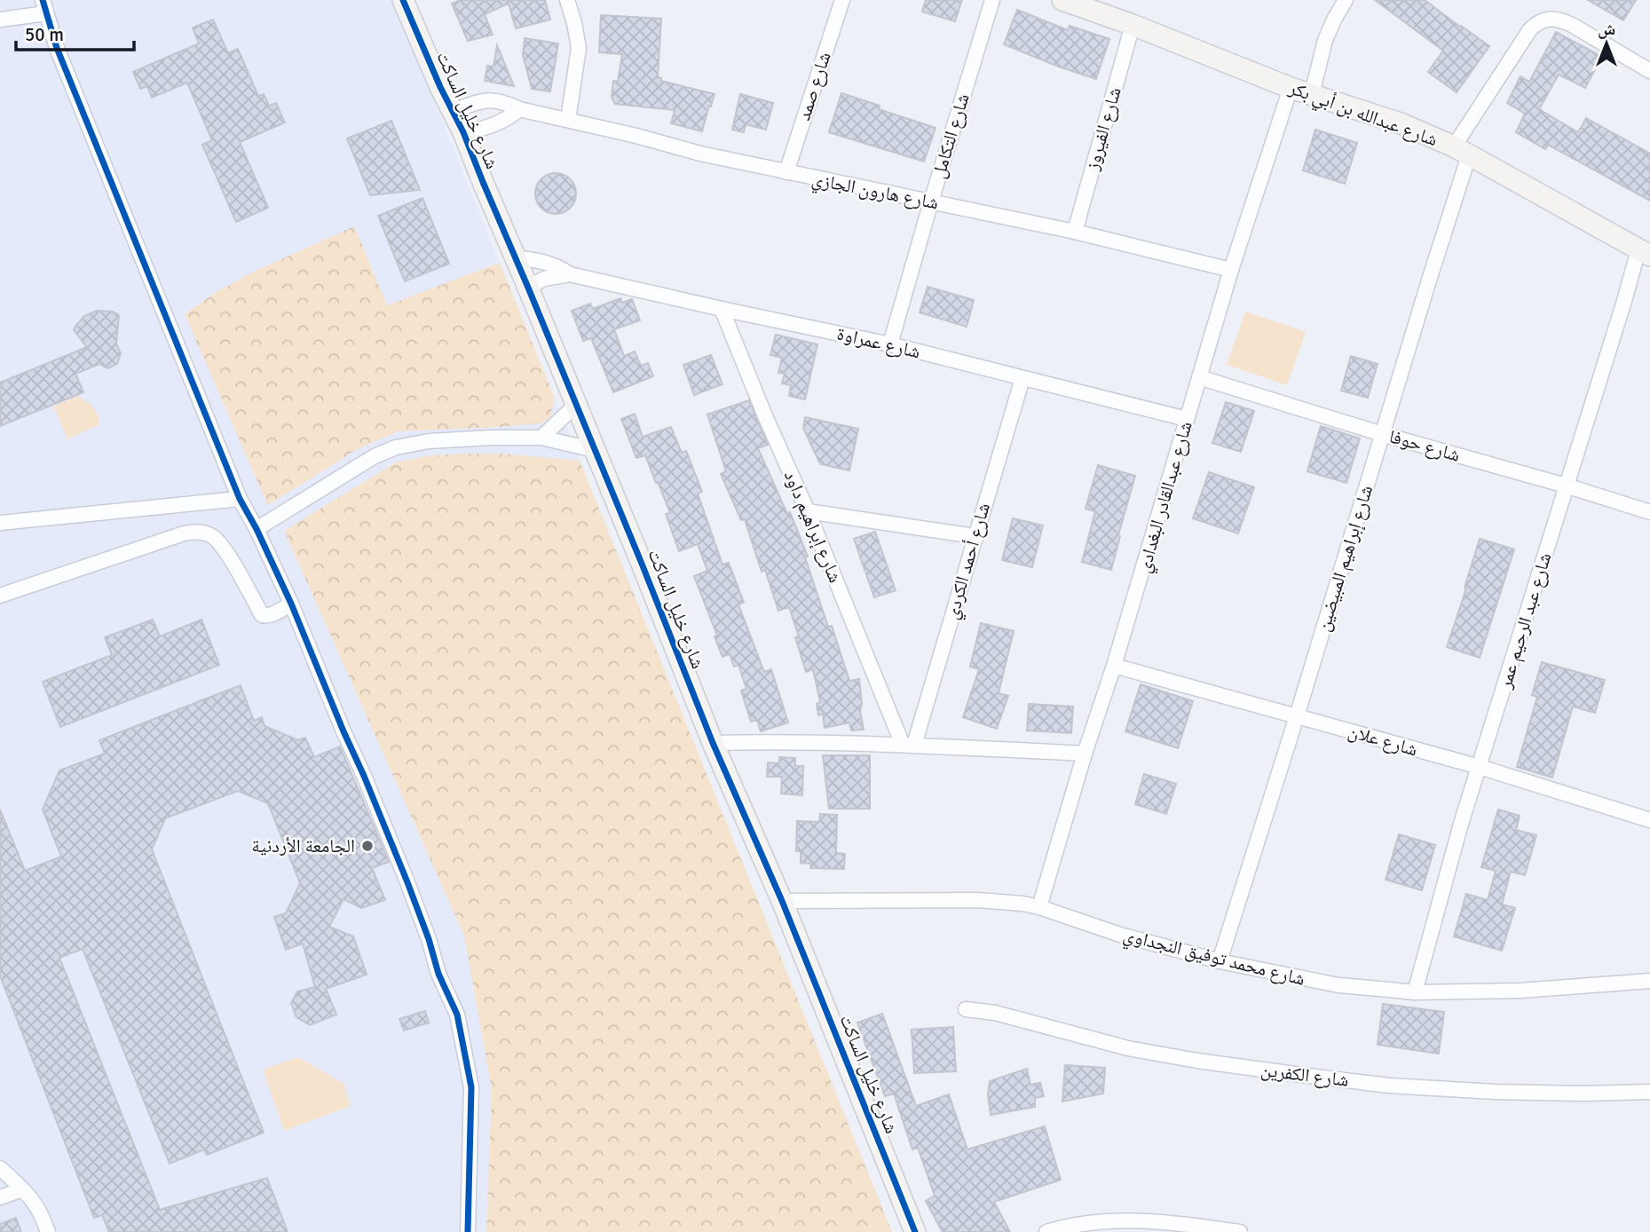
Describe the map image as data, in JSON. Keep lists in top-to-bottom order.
{
  "streets": {
    "street": [
      "شارع صمد",
      "شارع خليل الساكت",
      "شارع عبدالله بن أبي بكر",
      "شارع الفيروز",
      "شارع التكامل",
      "شارع هارون الجازي",
      "شارع عمراوة",
      "شارع حوفا",
      "شارع عبدالقادر البغدادي",
      "شارع إبراهيم داود",
      "شارع إبراهيم المبيضين",
      "شارع أحمد الكردي",
      "شارع عبد الرحيم عمر",
      "شارع علان",
      "شارع محمد توفيق النجداوي",
      "شارع الكفرين"
    ]
  },
  "crossings": [
    ["شارع صمد", "شارع هارون الجازي"],
    ["شارع خليل الساكت", "شارع هارون الجازي"],
    ["شارع خليل الساكت", "شارع عمراوة"],
    ["شارع خليل الساكت", "شارع محمد توفيق النجداوي"],
    ["شارع عبدالله بن أبي بكر", "شارع الفيروز"],
    ["شارع عبدالله بن أبي بكر", "شارع عبدالقادر البغدادي"],
    ["شارع عبدالله بن أبي بكر", "شارع إبراهيم المبيضين"],
    ["شارع عبدالله بن أبي بكر", "شارع عبد الرحيم عمر"],
    ["شارع الفيروز", "شارع هارون الجازي"],
    ["شارع التكامل", "شارع هارون الجازي"],
    ["شارع التكامل", "شارع عمراوة"],
    ["شارع هارون الجازي", "شارع عبدالقادر البغدادي"],
    ["شارع عمراوة", "شارع عبدالقادر البغدادي"],
    ["شارع عمراوة", "شارع إبراهيم داود"],
    ["شارع عمراوة", "شارع أحمد الكردي"],
    ["شارع حوفا", "شارع عبدالقادر البغدادي"],
    ["شارع حوفا", "شارع إبراهيم المبيضين"],
    ["شارع حوفا", "شارع عبد الرحيم عمر"],
    ["شارع عبدالقادر البغدادي", "شارع علان"],
    ["شارع عبدالقادر البغدادي", "شارع محمد توفيق النجداوي"],
    ["شارع إبراهيم داود", "شارع أحمد الكردي"],
    ["شارع إبراهيم المبيضين", "شارع علان"],
    ["شارع إبراهيم المبيضين", "شارع محمد توفيق النجداوي"],
    ["شارع عبد الرحيم عمر", "شارع علان"],
    ["شارع عبد الرحيم عمر", "شارع محمد توفيق النجداوي"]
  ],
  "places": ["الجامعة الأردنية"],
  "scale_bar": "50 m",
  "north": "top"
}
